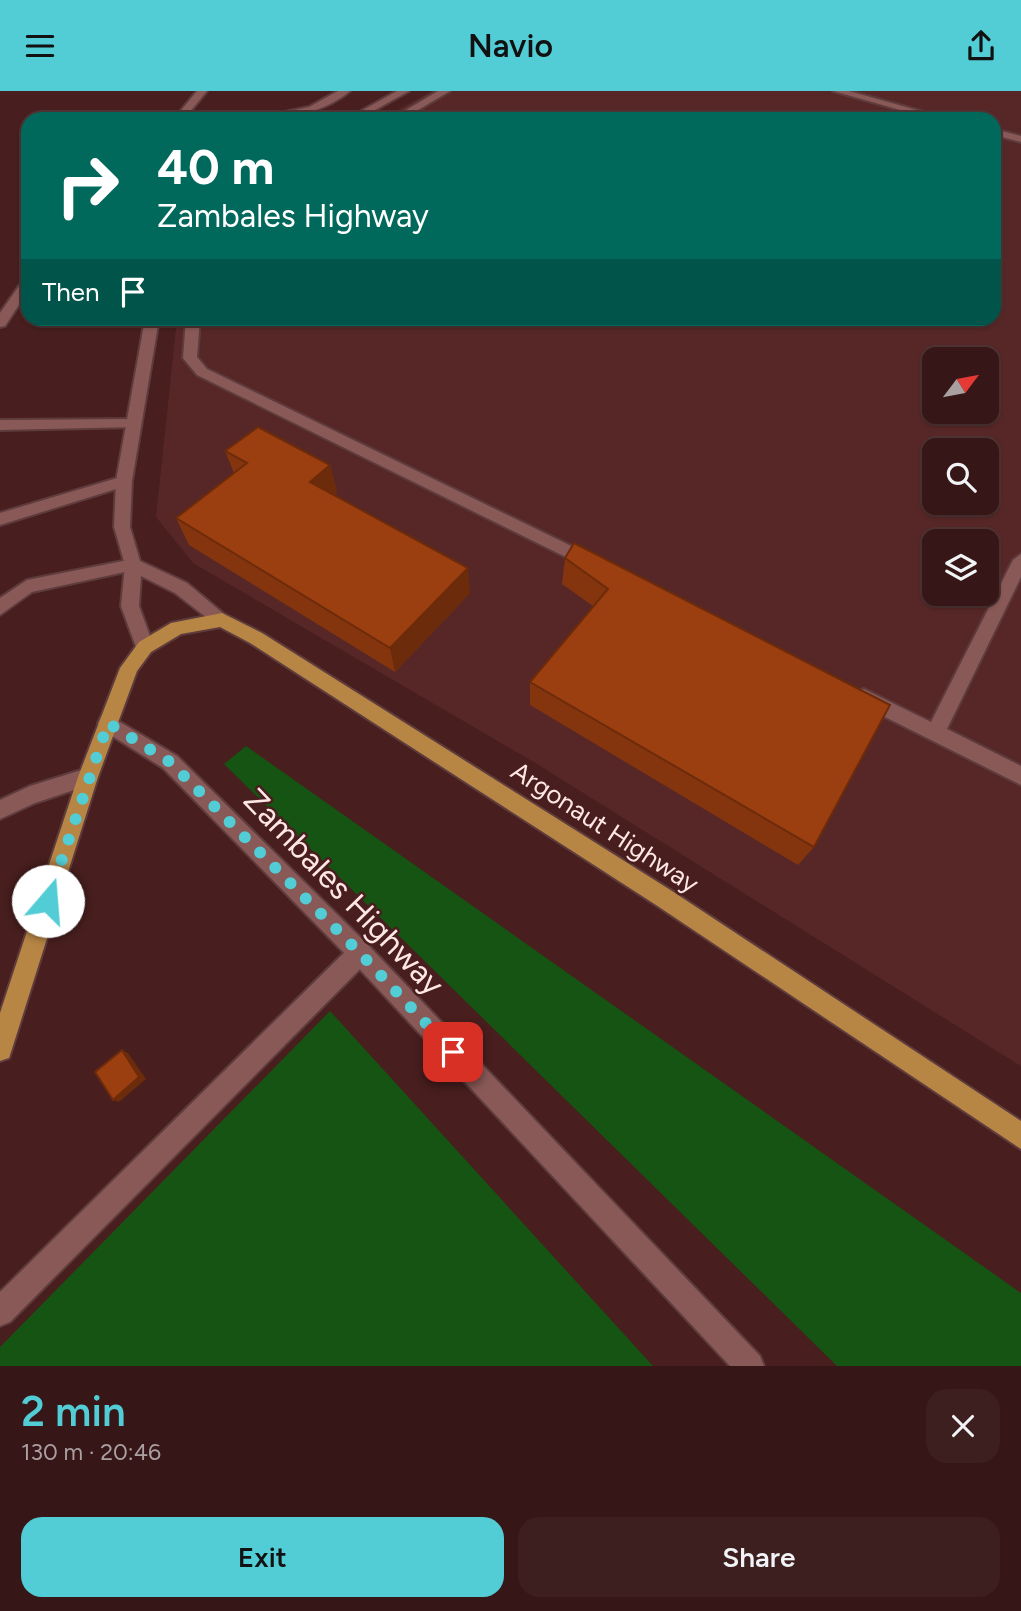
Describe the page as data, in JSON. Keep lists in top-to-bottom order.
{
  "streets": {
    "main road": ["Argonaut Highway"],
    "street": ["Zambales Highway"]
  },
  "north": "top right",
  "page": {
    "header": "Navio",
    "turn": ["40 m", "Zambales Highway"],
    "then": "Then",
    "heading": ["2 min", "130 m · 20:46"],
    "buttons": ["Exit", "Share"]
  }
}
